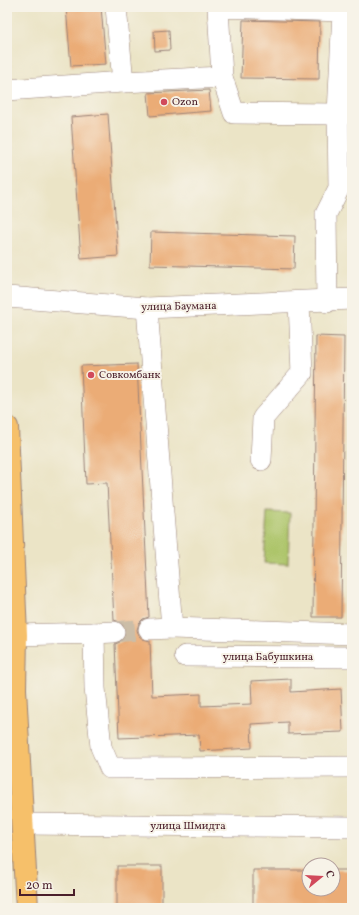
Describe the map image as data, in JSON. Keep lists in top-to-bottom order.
{
  "streets": {
    "street": ["улица Баумана", "улица Бабушкина", "улица Шмидта"]
  },
  "places": ["Ozon", "Совкомбанк"],
  "scale_bar": "20 m",
  "north": "right"
}
